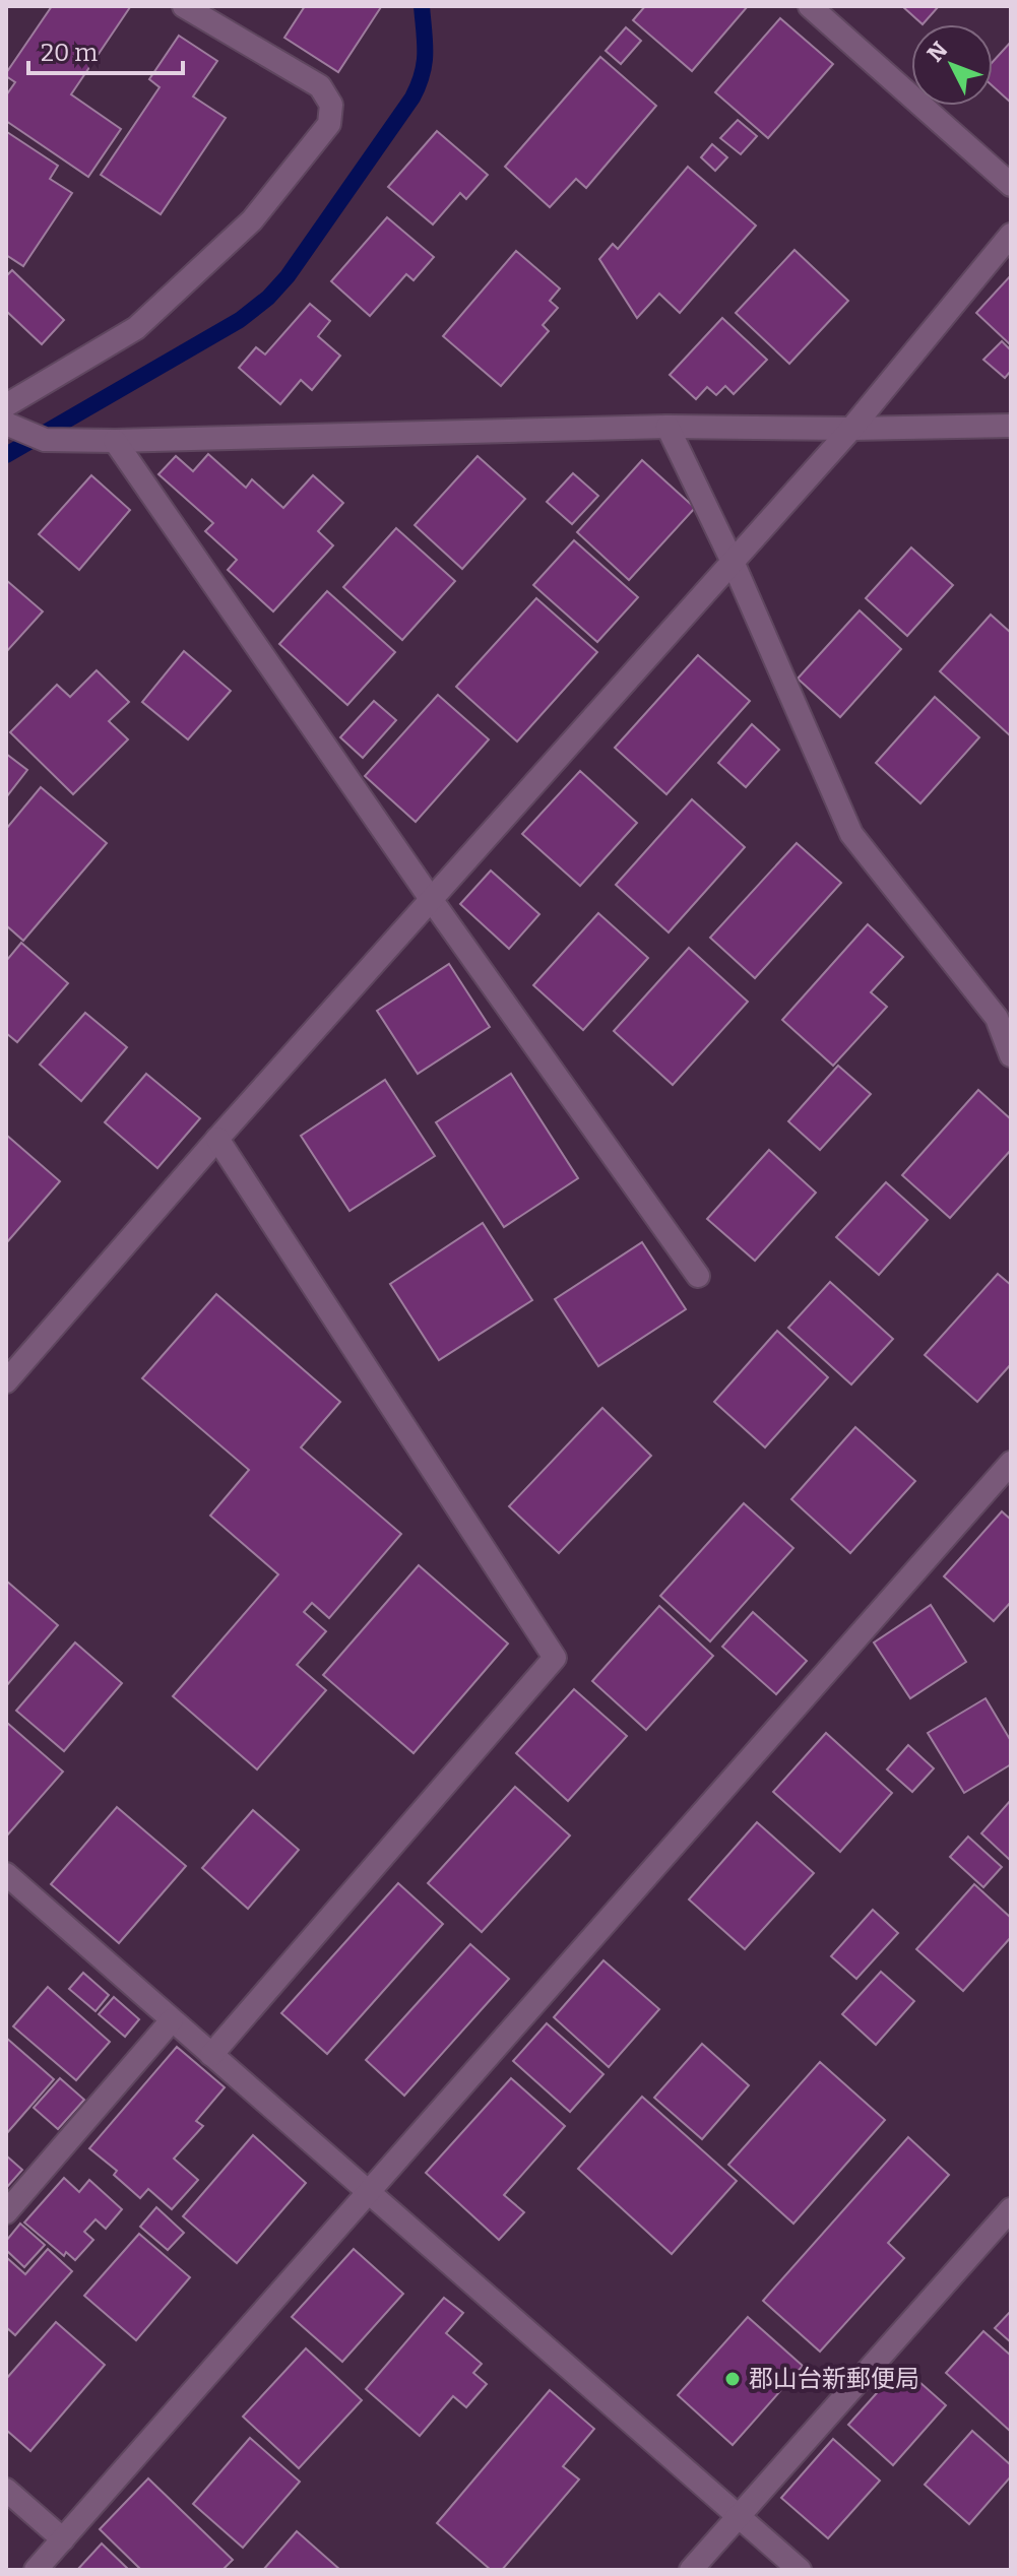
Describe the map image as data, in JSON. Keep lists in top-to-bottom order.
{
  "places": ["郡山台新郵便局"],
  "scale_bar": "20 m",
  "north": "top left"
}
